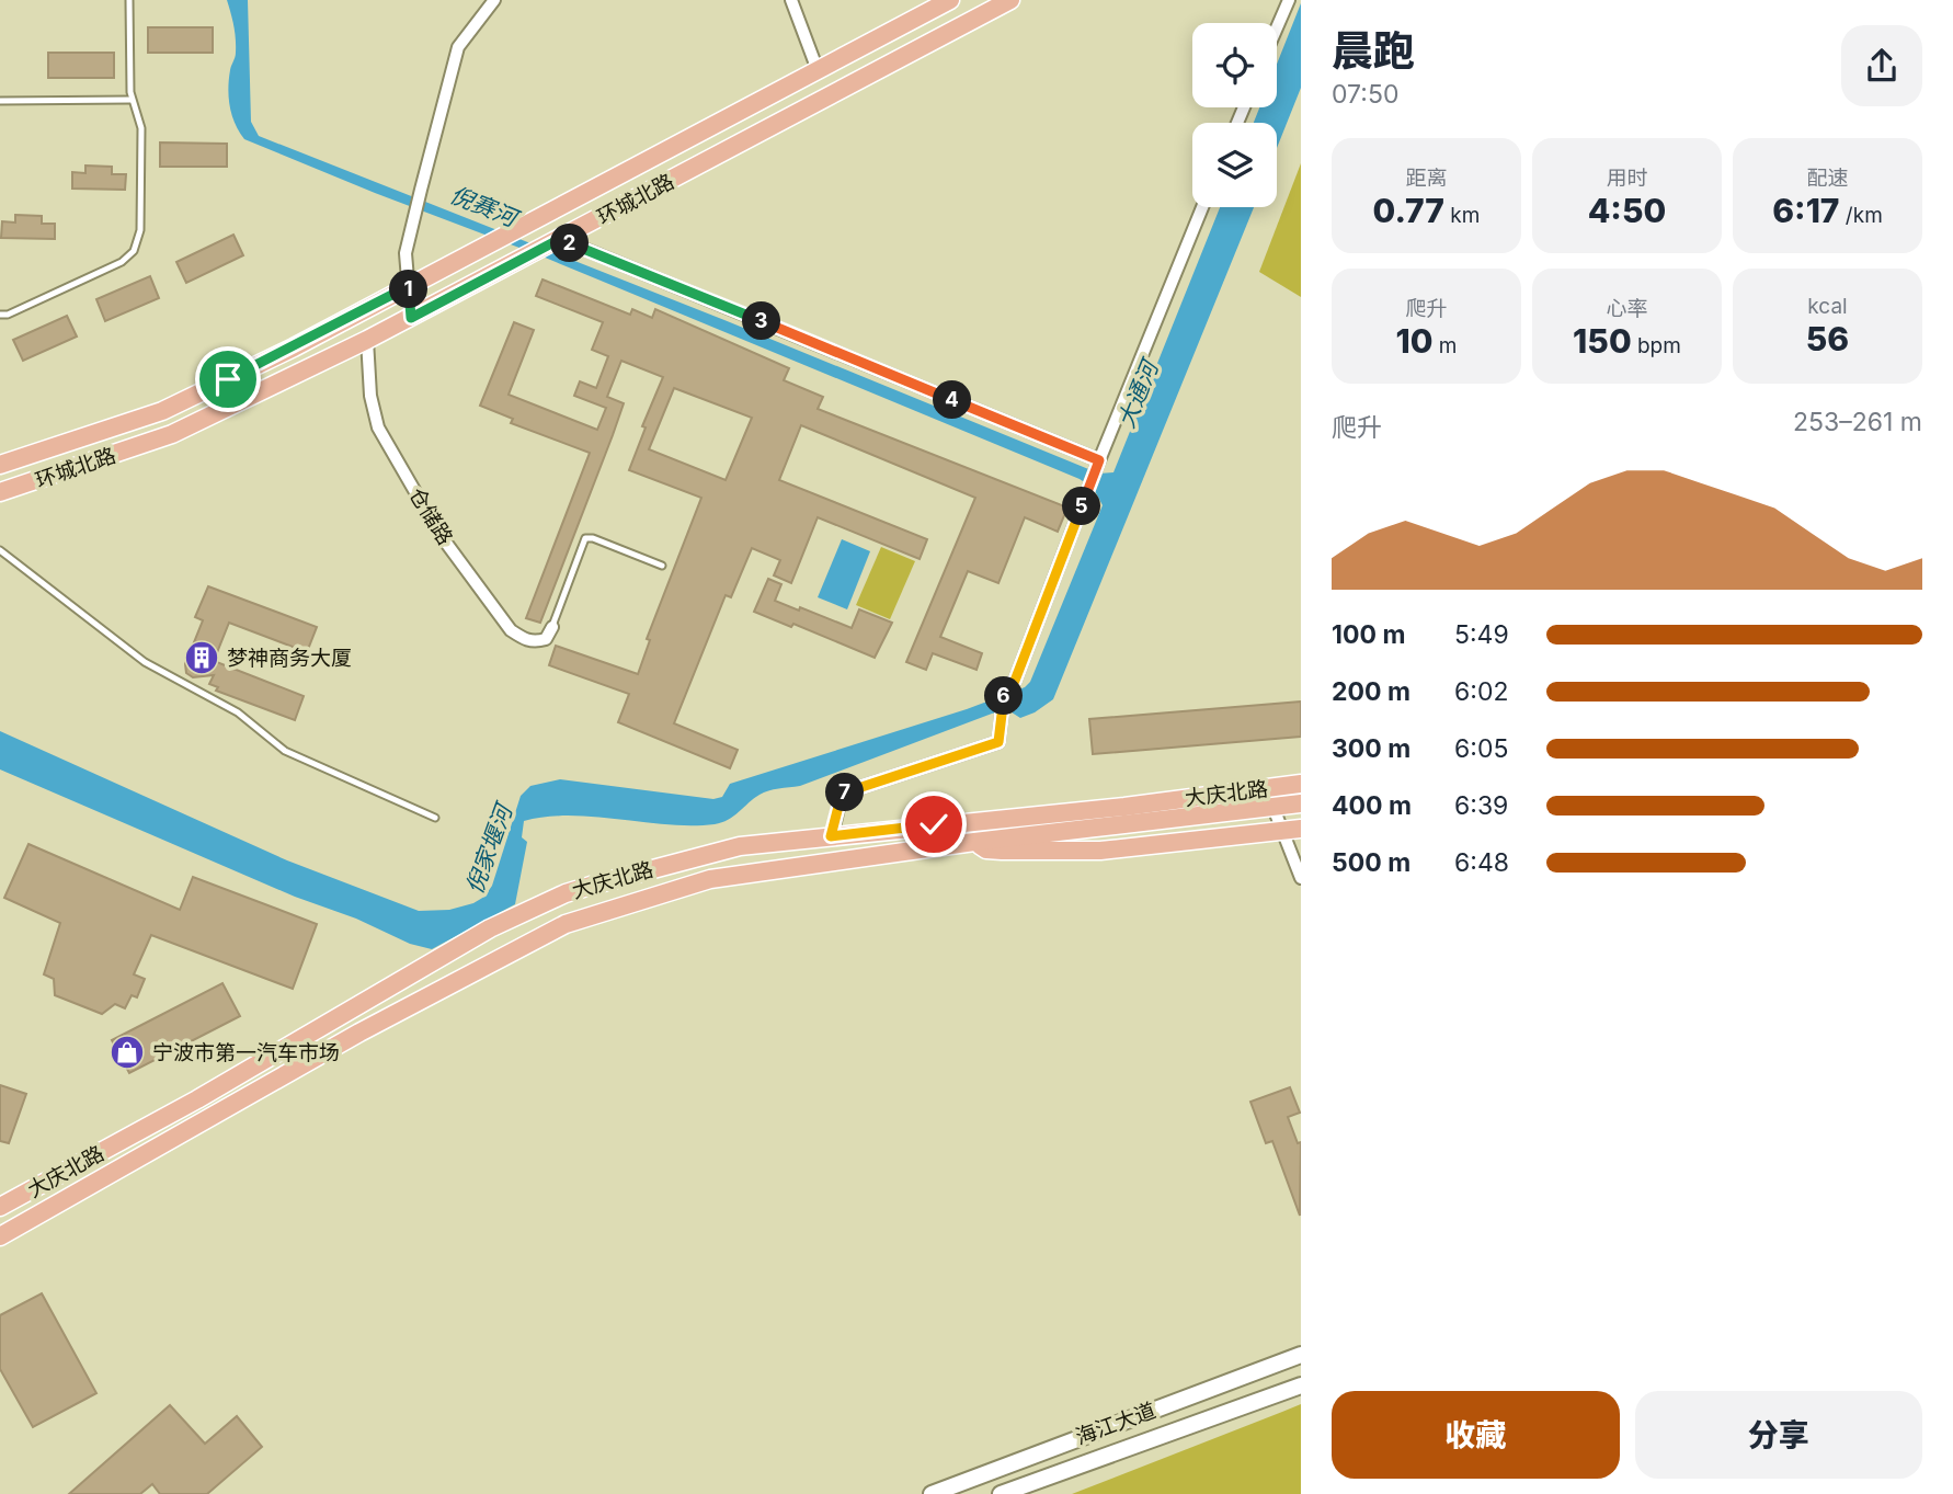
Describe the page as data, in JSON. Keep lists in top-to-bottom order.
{
  "streets": {
    "main road": ["环城北路", "大庆北路", "海江大道"],
    "street": ["仓储路"]
  },
  "crossings": [
    ["环城北路", "仓储路"]
  ],
  "water": ["倪赛河", "大通河", "倪家堰河"],
  "places": {
    "building": ["梦神商务大厦"],
    "shop": ["宁波市第一汽车市场"]
  },
  "page": {
    "heading": ["晨跑", "07:50"],
    "stats": [
      ["距离", "0.77 km"],
      ["用时", "4:50"],
      ["配速", "6:17 /km"],
      ["爬升", "10 m"],
      ["心率", "150 bpm"],
      ["kcal", "56"]
    ],
    "pins": [
      "2",
      "1",
      "3",
      "4",
      "5",
      "6",
      "7"
    ],
    "chart": ["爬升", "253–261 m"],
    "list": [
      {
        "name": "100 m",
        "note": "5:49"
      },
      {
        "name": "200 m",
        "note": "6:02"
      },
      {
        "name": "300 m",
        "note": "6:05"
      },
      {
        "name": "400 m",
        "note": "6:39"
      },
      {
        "name": "500 m",
        "note": "6:48"
      }
    ],
    "buttons": ["收藏", "分享"]
  }
}
